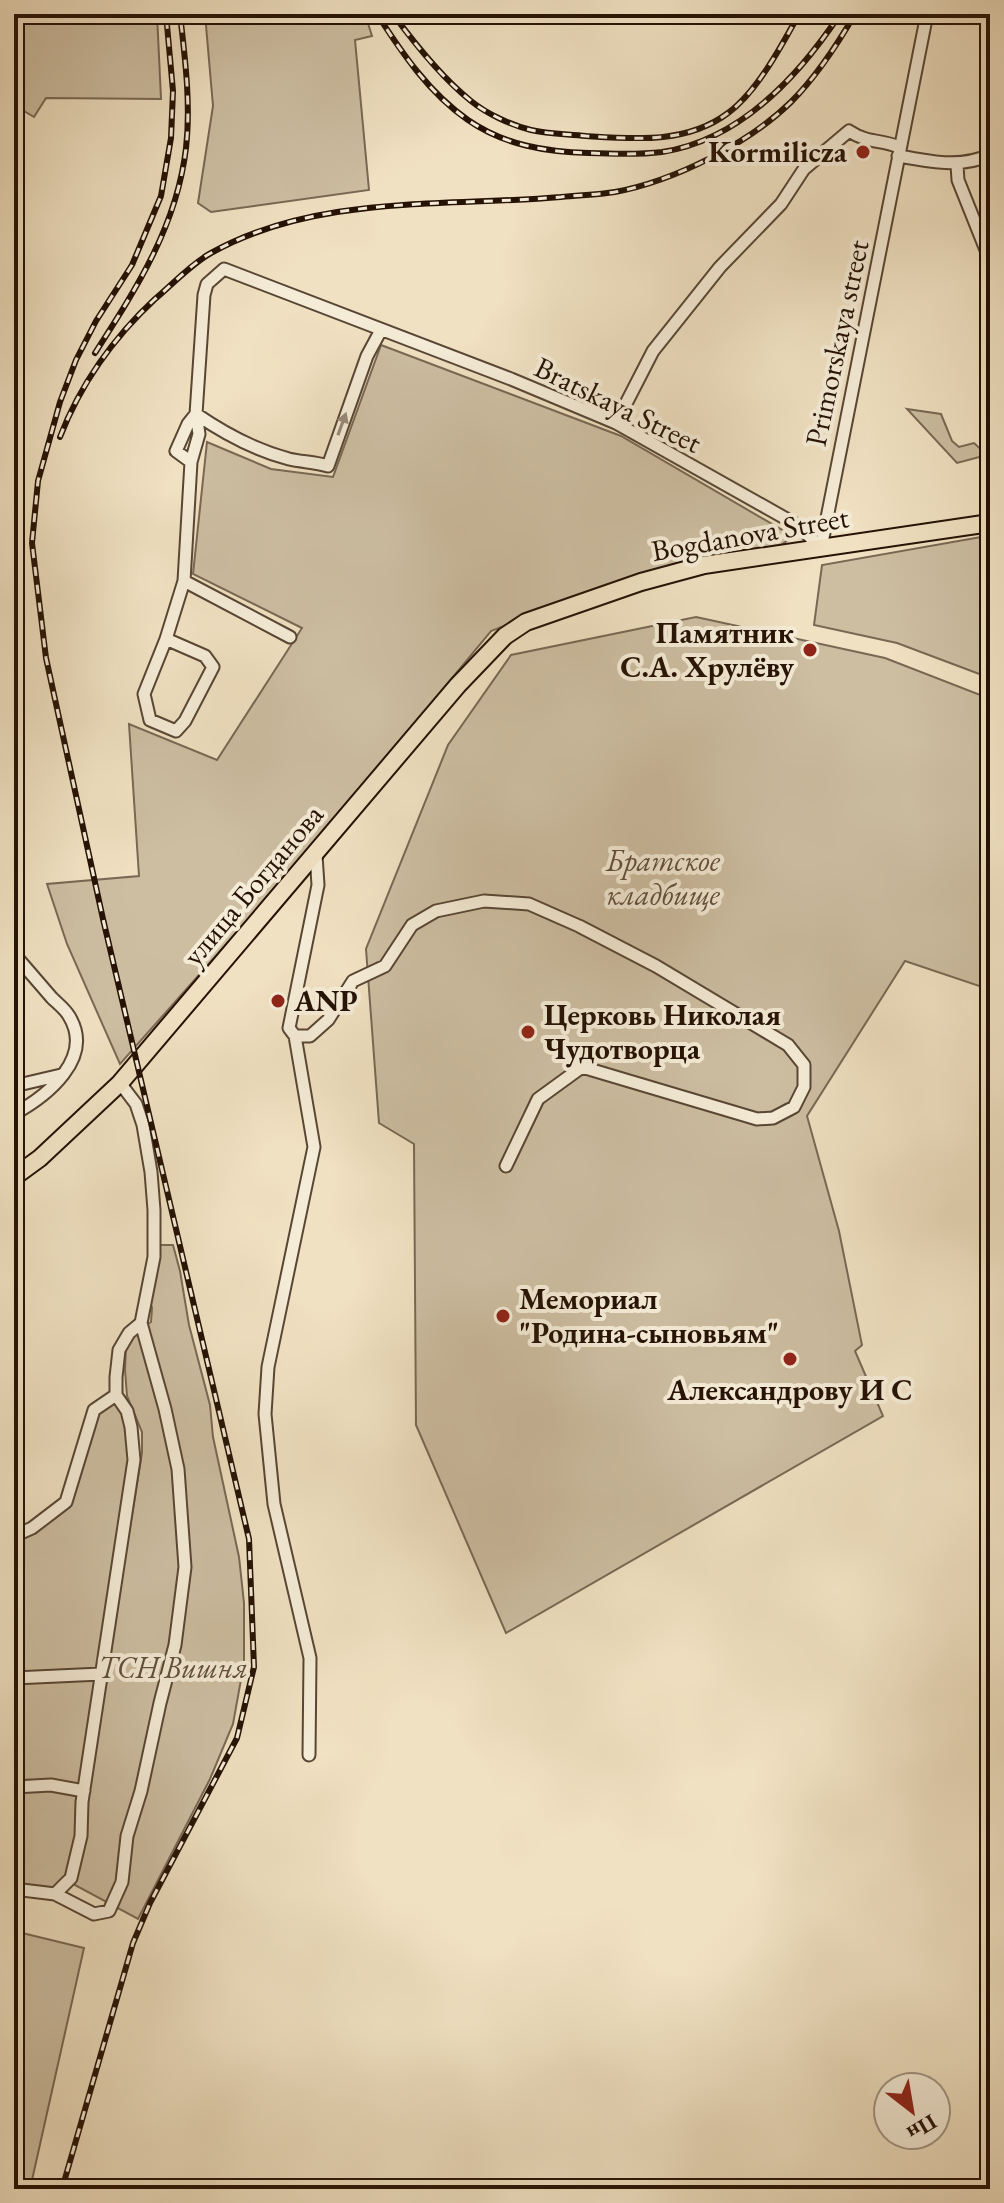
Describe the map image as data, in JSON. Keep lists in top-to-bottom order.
{
  "streets": {
    "main road": ["Bogdanova Street", "улица Богданова"],
    "street": ["Primorskaya street", "Bratskaya Street"]
  },
  "crossings": [
    ["Primorskaya street", "Bratskaya Street"],
    ["Primorskaya street", "Bogdanova Street"],
    ["Primorskaya street", "улица Богданова"],
    ["Bratskaya Street", "Bogdanova Street"],
    ["Bratskaya Street", "улица Богданова"],
    ["Bogdanova Street", "улица Богданова"]
  ],
  "parks": ["Братское кладбище", "ТСН Вишня"],
  "places": [
    "Kormilicza",
    "Памятник С.А. Хрулёву",
    "ANP",
    "Церковь Николая Чудотворца",
    "Мемориал \"Родина-сыновьям\"",
    "Александрову И С"
  ],
  "north": "bottom right"
}
